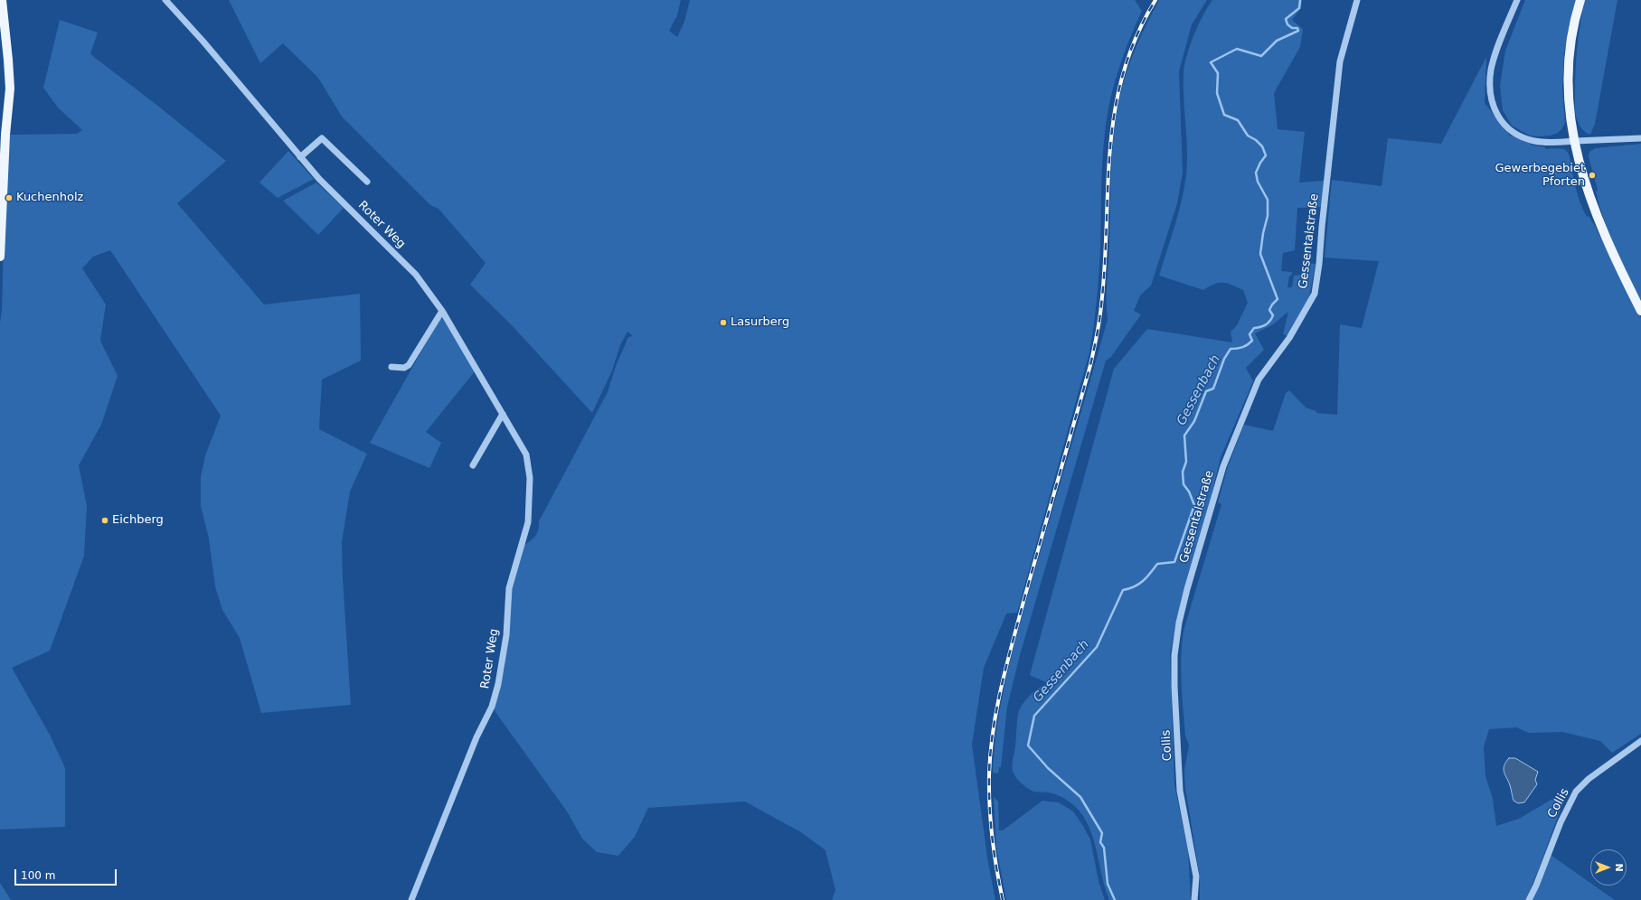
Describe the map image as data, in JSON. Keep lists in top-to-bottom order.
{
  "streets": {
    "street": ["Roter Weg", "Gessentalstraße", "Collis"]
  },
  "crossings": [
    ["Gessentalstraße", "Collis"]
  ],
  "water": ["Gessenbach"],
  "places": [
    "Gewerbegebiet Pforten",
    "Kuchenholz",
    "Lasurberg",
    "Eichberg"
  ],
  "scale_bar": "100 m",
  "north": "right"
}
